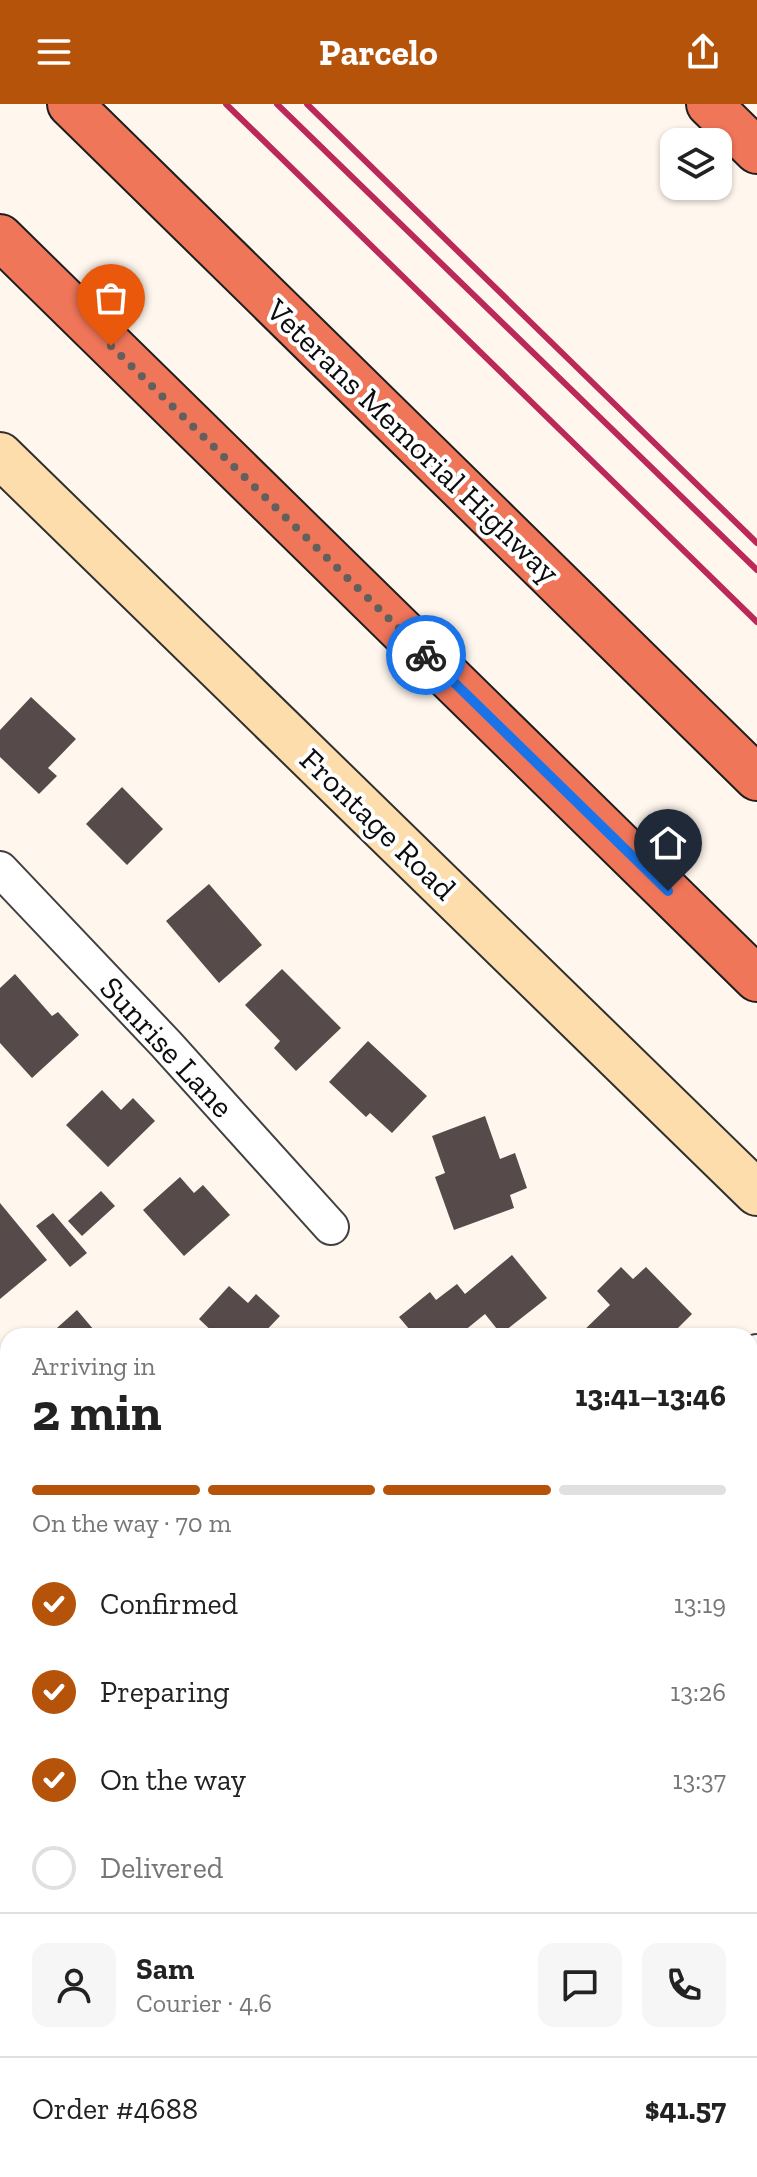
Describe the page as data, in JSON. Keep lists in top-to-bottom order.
{
  "streets": {
    "highway": ["Veterans Memorial Highway"],
    "street": ["Frontage Road", "Sunrise Lane"]
  },
  "page": {
    "header": "Parcelo",
    "heading": ["2 min", "Arriving in", "13:41–13:46"],
    "panel": [
      "Sam",
      "Courier · 4.6",
      "Order #4688",
      "$41.57"
    ],
    "bar": "On the way · 70 m",
    "list": [
      ["Confirmed", "13:19"],
      ["Preparing", "13:26"],
      ["On the way", "13:37"],
      "Delivered"
    ]
  }
}
